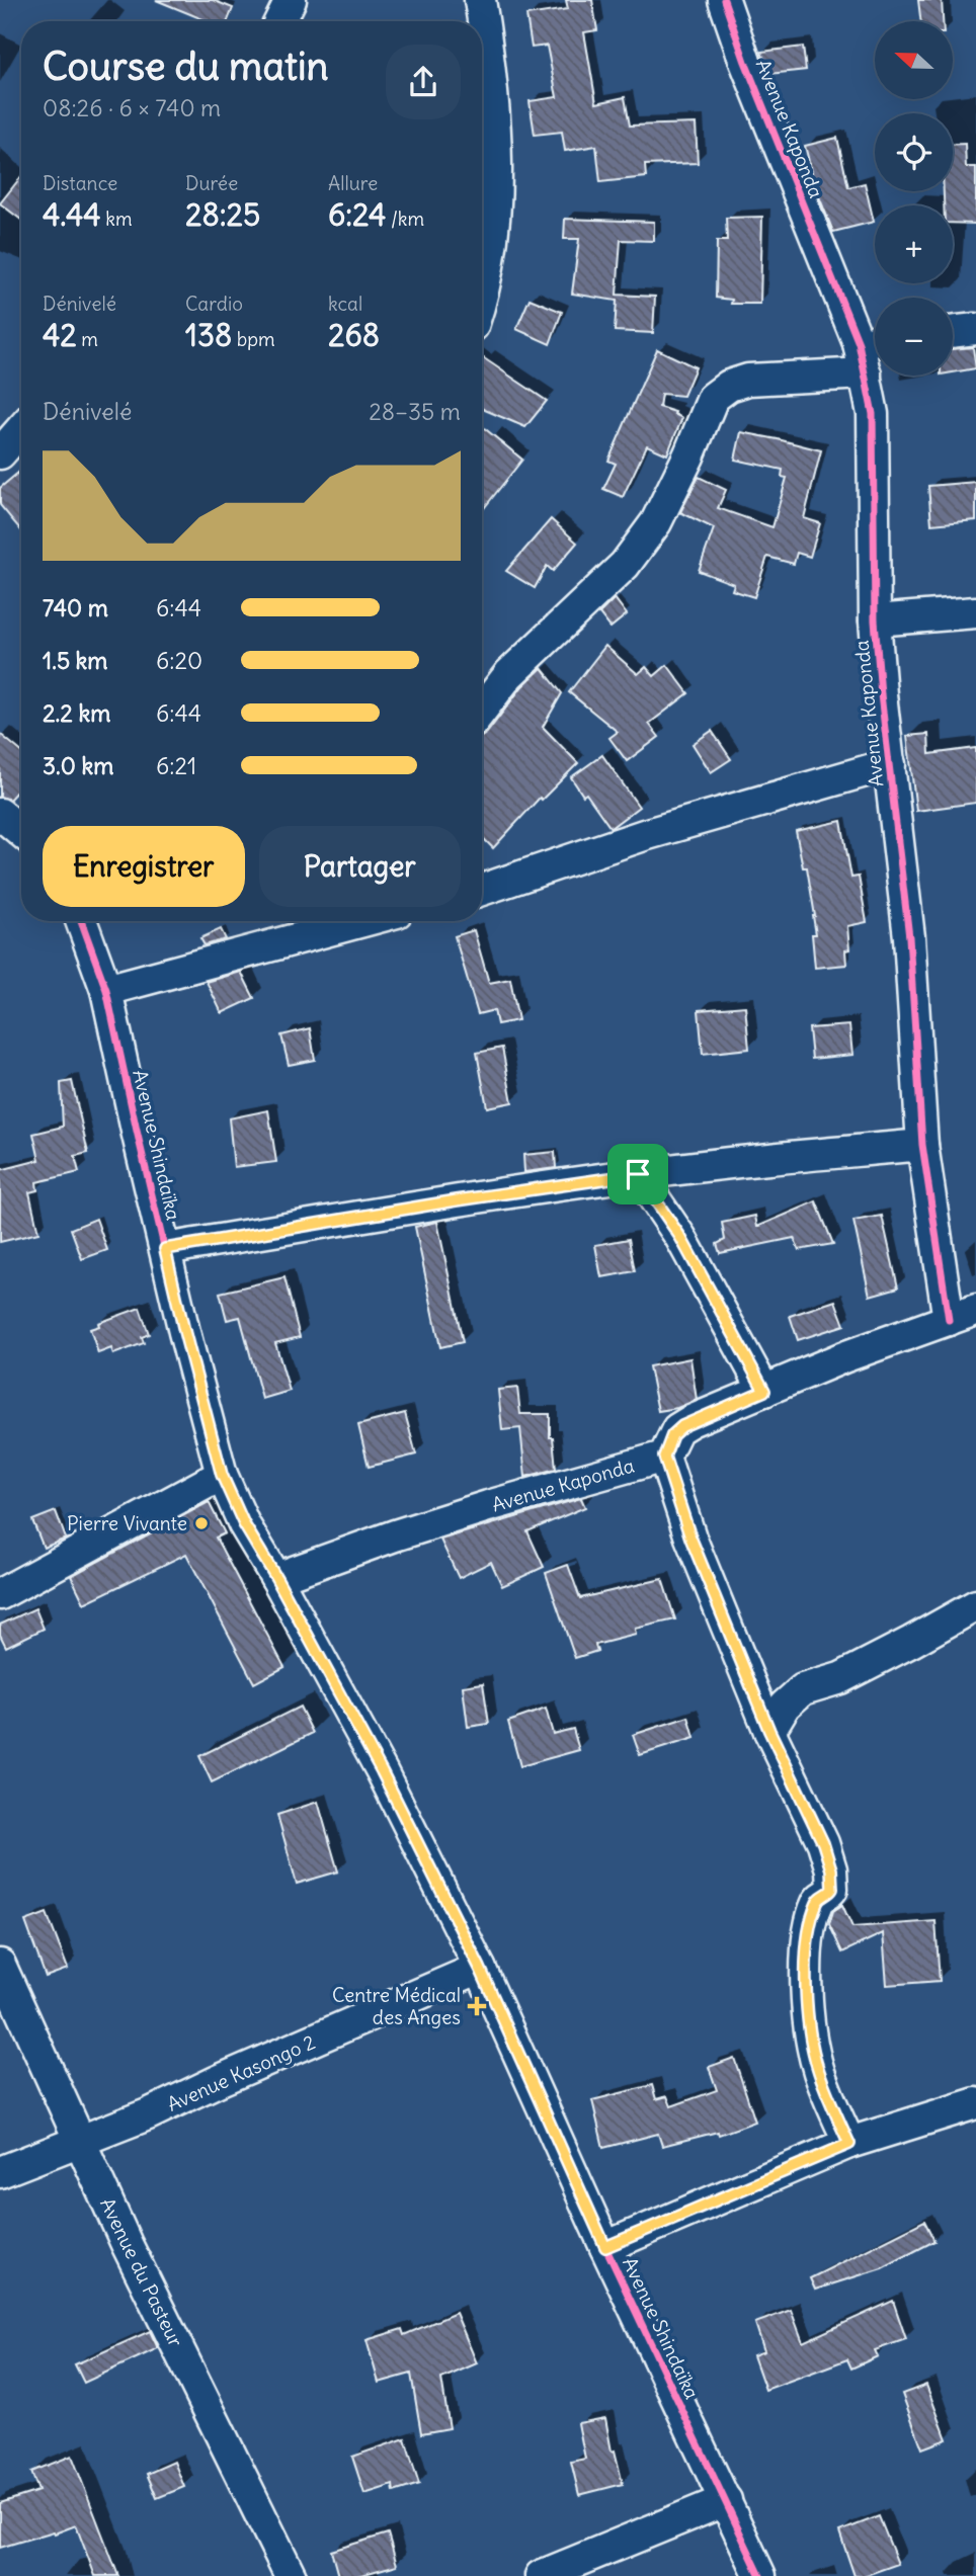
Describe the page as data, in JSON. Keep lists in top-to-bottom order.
{
  "streets": {
    "street": [
      "Avenue Kaponda",
      "Avenue Shindaïka",
      "Avenue Kasongo 2",
      "Avenue du Pasteur"
    ]
  },
  "crossings": [
    ["Avenue Kaponda", "Avenue Shindaïka"],
    ["Avenue Shindaïka", "Avenue Kasongo 2"],
    ["Avenue Kasongo 2", "Avenue du Pasteur"]
  ],
  "places": {
    "other": ["Pierre Vivante"],
    "health": ["Centre Médical des Anges"]
  },
  "north": "left",
  "page": {
    "map_buttons": ["+", "−"],
    "heading": ["Course du matin", "08:26 · 6 × 740 m"],
    "stats": [
      ["Distance", "4.44 km"],
      ["Durée", "28:25"],
      ["Allure", "6:24 /km"],
      ["Dénivelé", "42 m"],
      ["Cardio", "138 bpm"],
      ["kcal", "268"]
    ],
    "chart": ["Dénivelé", "28–35 m"],
    "list": [
      {
        "name": "740 m",
        "note": "6:44"
      },
      {
        "name": "1.5 km",
        "note": "6:20"
      },
      {
        "name": "2.2 km",
        "note": "6:44"
      },
      {
        "name": "3.0 km",
        "note": "6:21"
      }
    ],
    "buttons": ["Enregistrer", "Partager"]
  }
}
